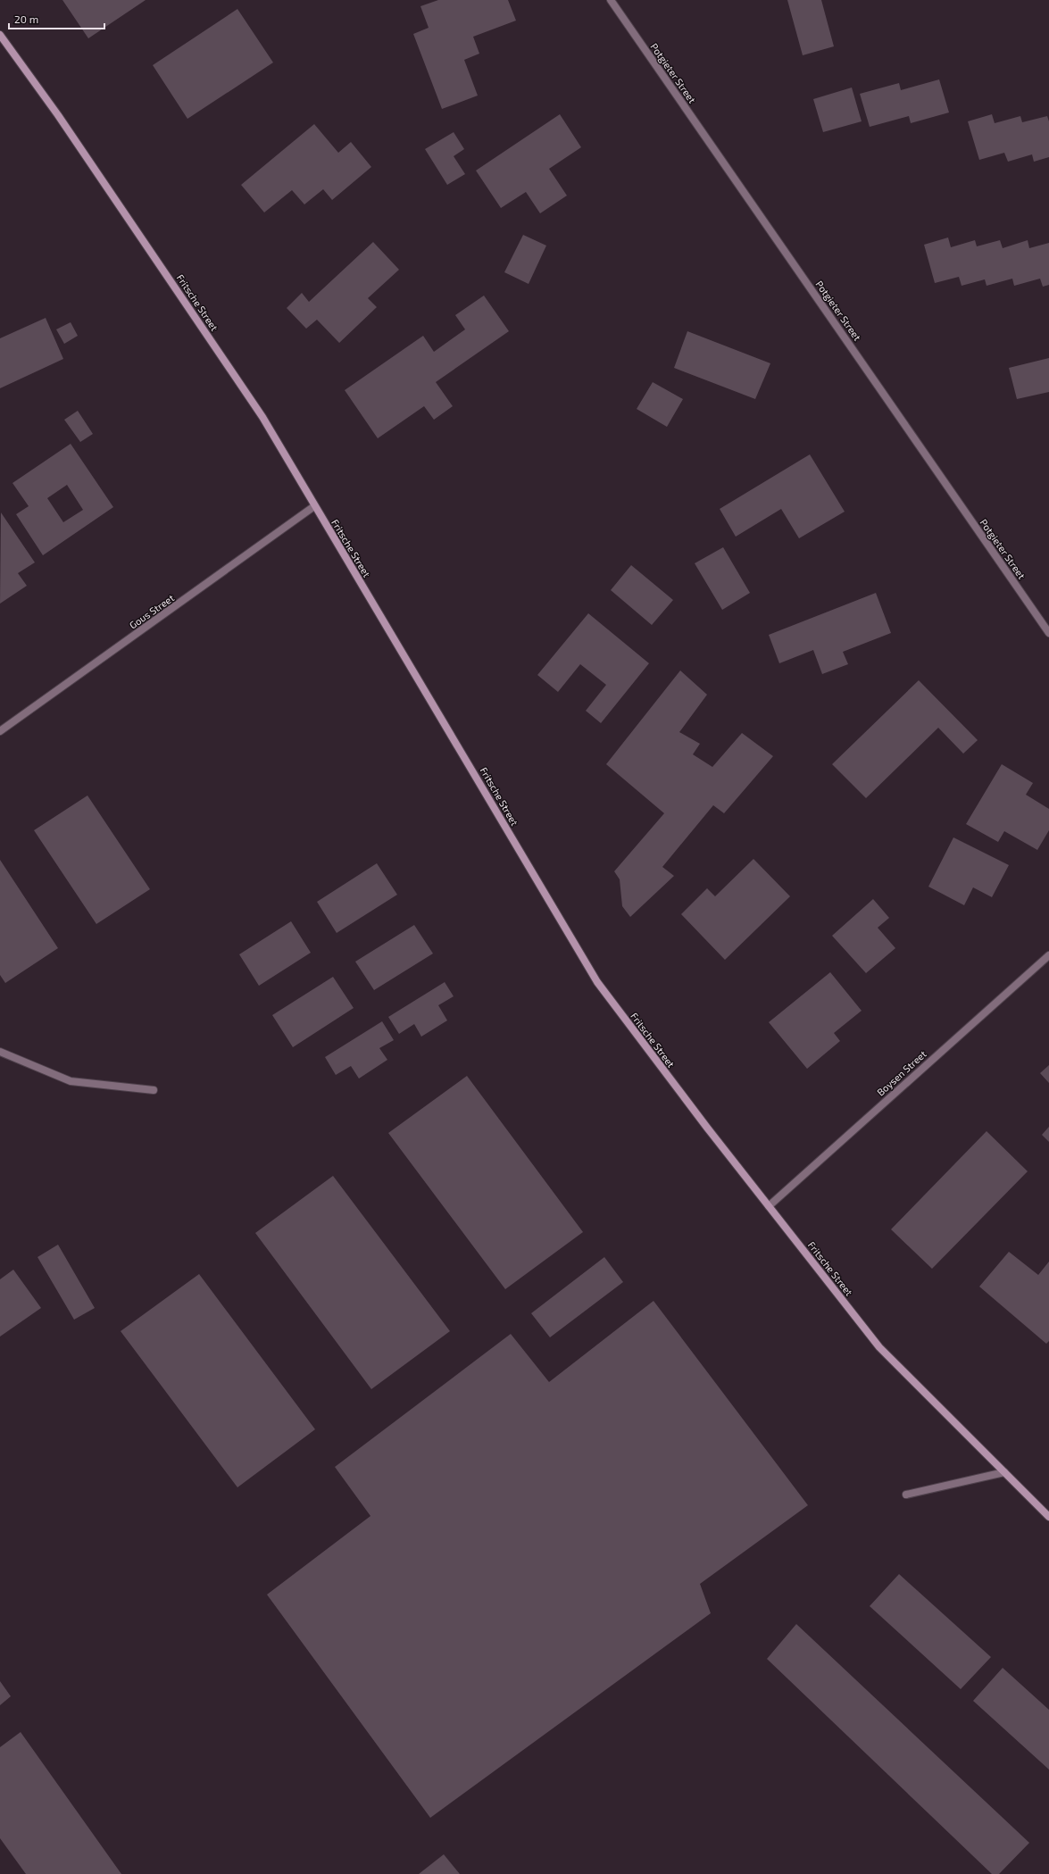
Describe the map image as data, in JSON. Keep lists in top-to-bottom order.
{
  "streets": {
    "street": [
      "Potgieter Street",
      "Fritsche Street",
      "Gous Street",
      "Boysen Street"
    ]
  },
  "crossings": [
    ["Fritsche Street", "Gous Street"],
    ["Fritsche Street", "Boysen Street"]
  ],
  "scale_bar": "20 m"
}
